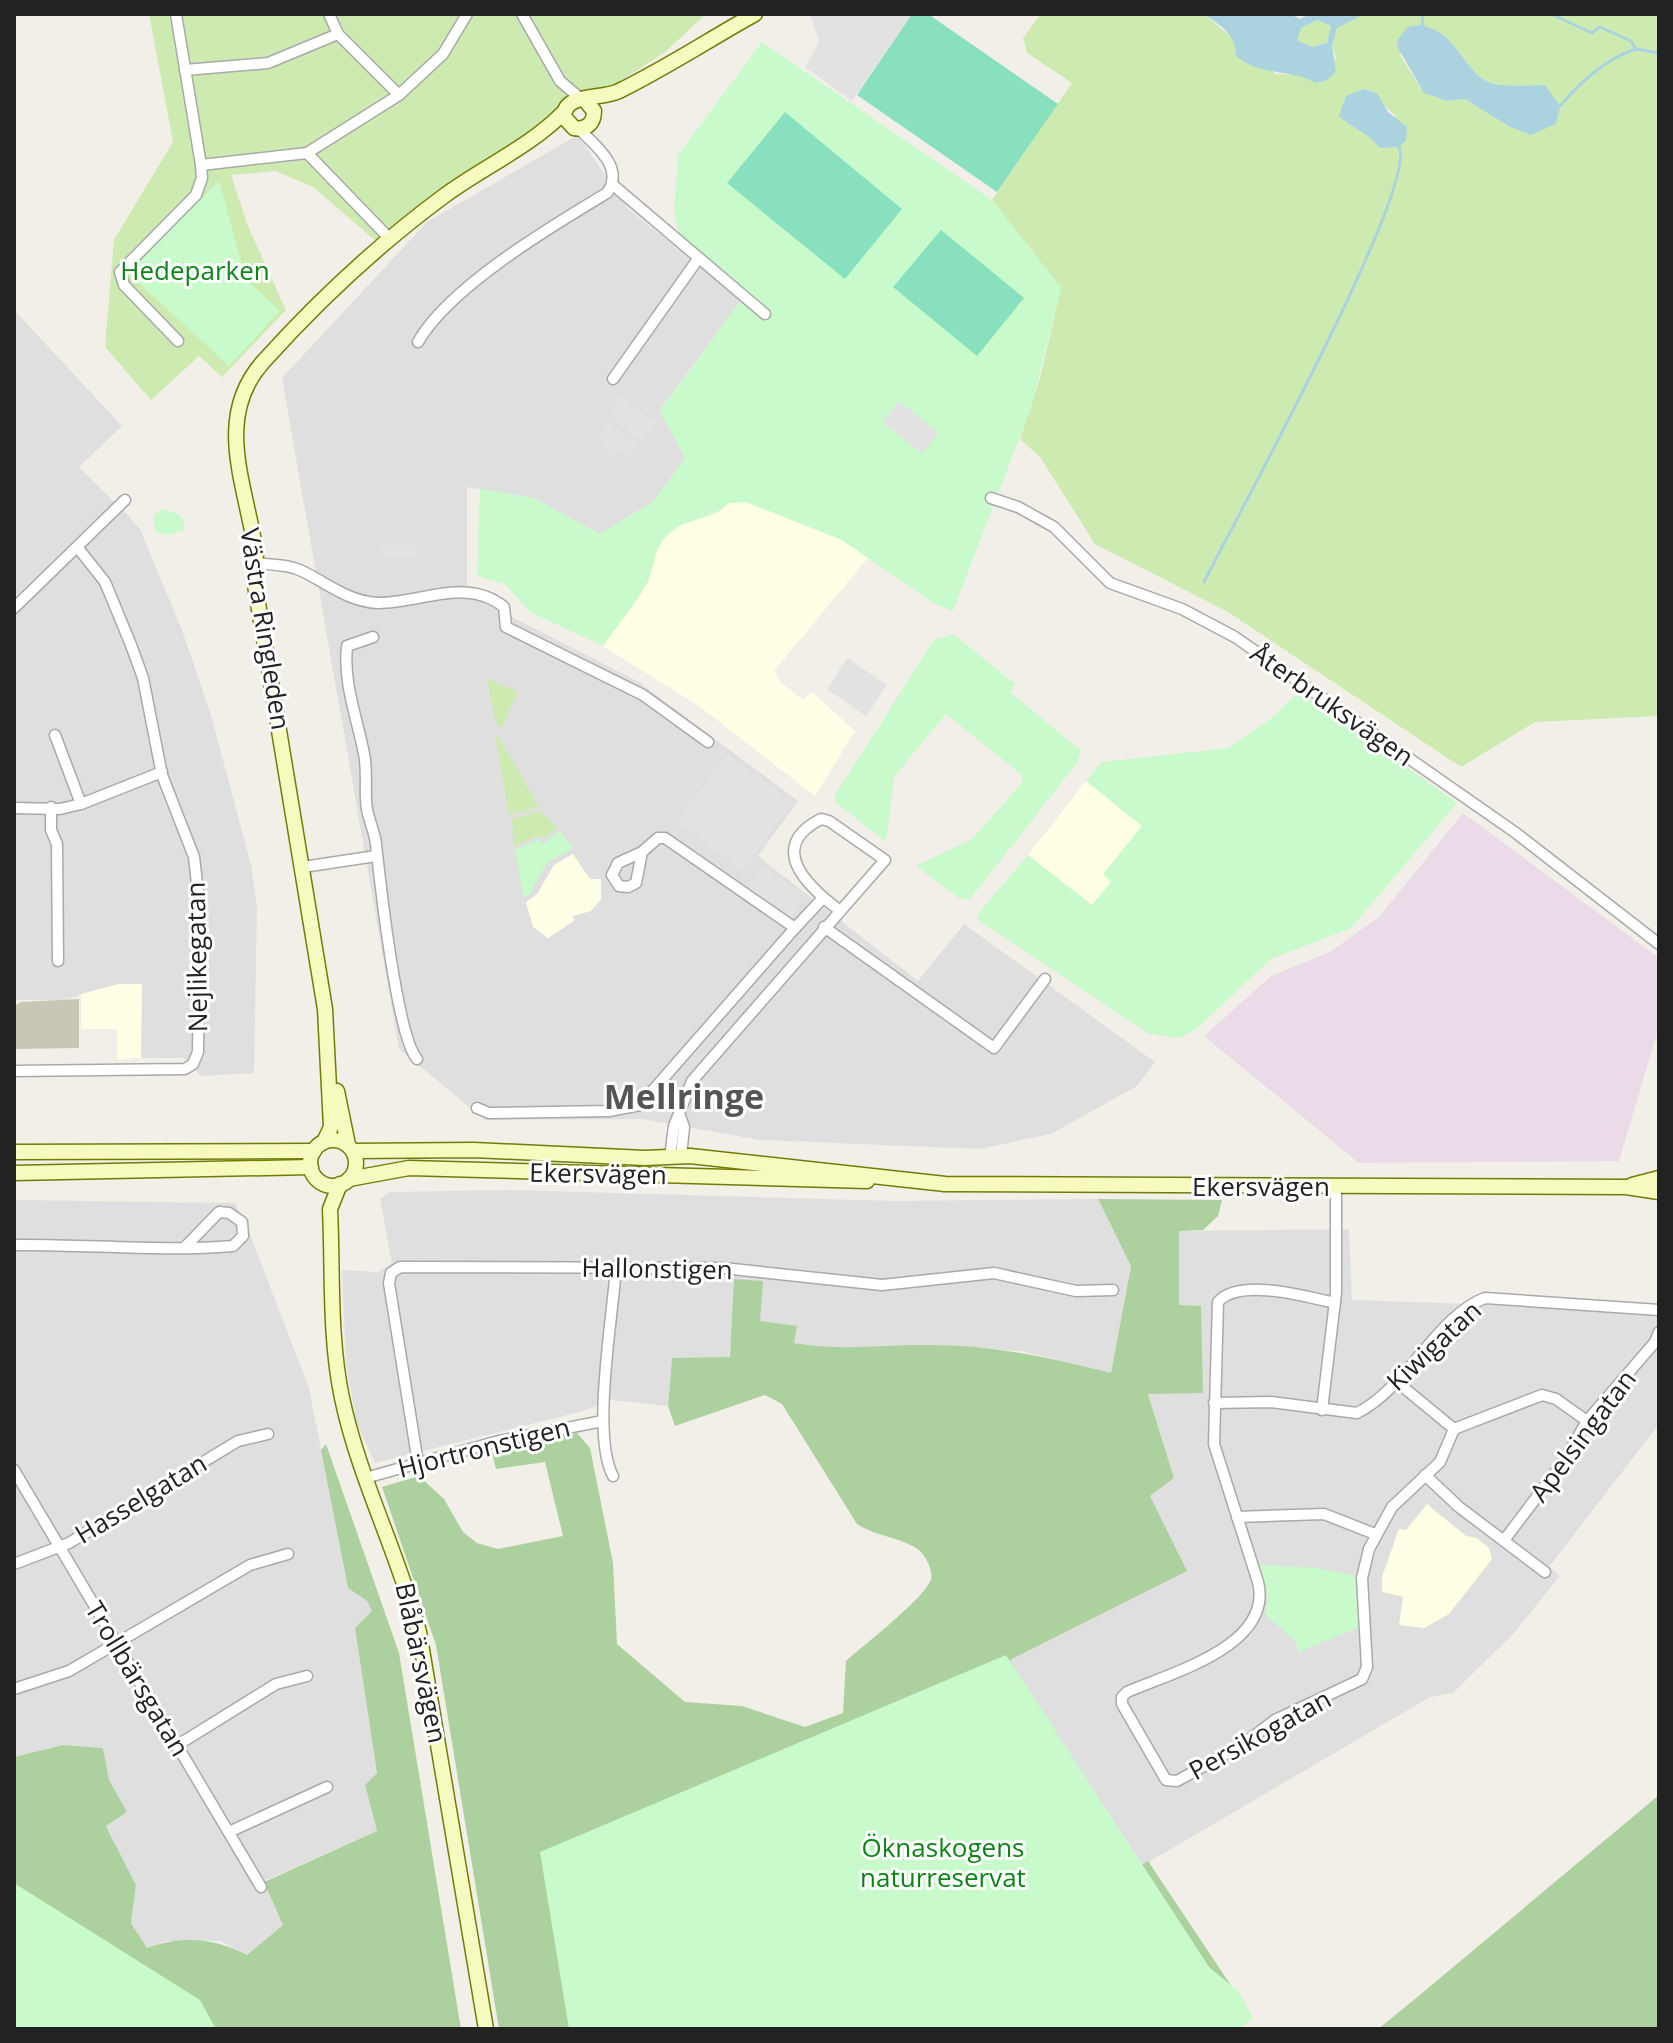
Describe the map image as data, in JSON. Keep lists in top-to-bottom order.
{
  "streets": {
    "main road": ["Västra Ringleden", "Ekersvägen", "Blåbärsvägen"],
    "street": [
      "Återbruksvägen",
      "Nejlikegatan",
      "Hallonstigen",
      "Kiwigatan",
      "Apelsingatan",
      "Hjortronstigen",
      "Hasselgatan",
      "Trollbärsgatan",
      "Persikogatan"
    ]
  },
  "crossings": [
    ["Västra Ringleden", "Ekersvägen"],
    ["Västra Ringleden", "Blåbärsvägen"],
    ["Ekersvägen", "Blåbärsvägen"],
    ["Hallonstigen", "Hjortronstigen"],
    ["Hjortronstigen", "Blåbärsvägen"],
    ["Hasselgatan", "Trollbärsgatan"]
  ],
  "districts": ["Mellringe"],
  "parks": ["Hedeparken", "Öknaskogens naturreservat"]
}
